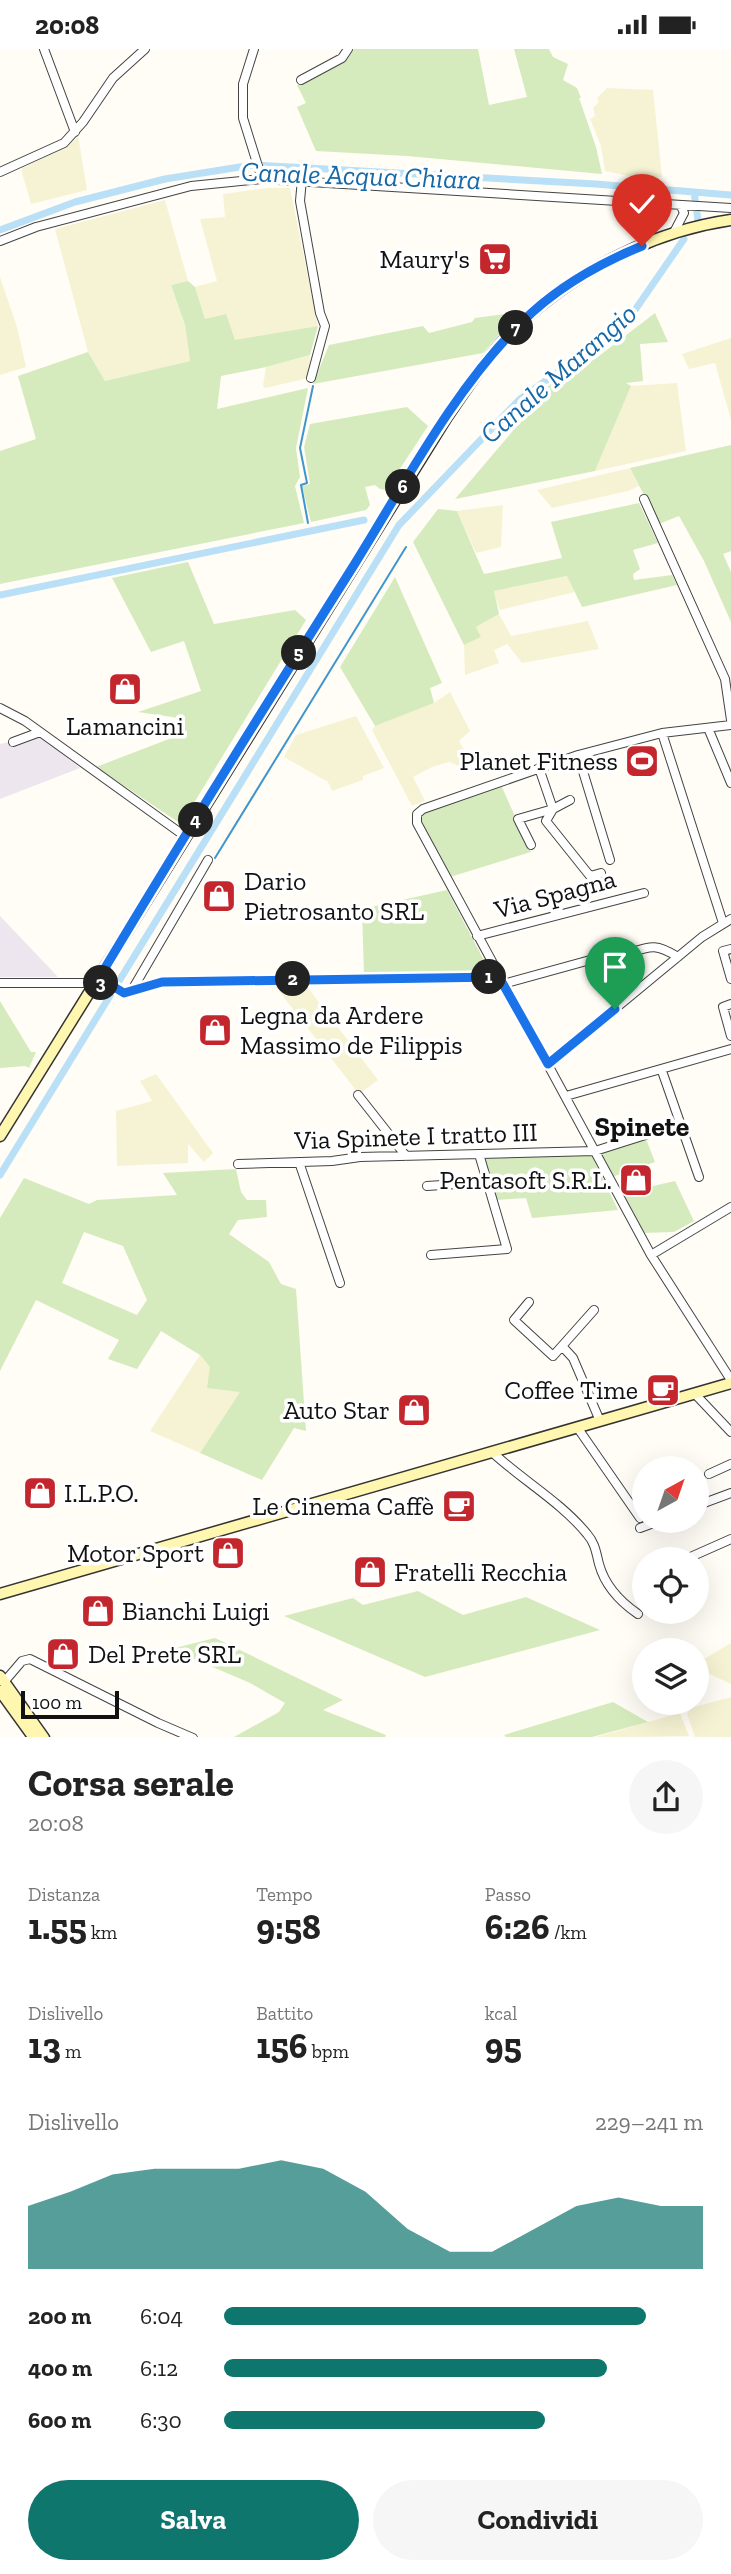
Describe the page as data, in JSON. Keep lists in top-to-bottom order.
{
  "streets": {
    "street": ["Via Spagna", "Via Spinete I tratto III"]
  },
  "districts": ["Spinete"],
  "water": ["Canale Acqua Chiara", "Canale Marangio"],
  "places": {
    "supermarket": ["Maury's"],
    "shop": [
      "Lamancini",
      "Dario Pietrosanto SRL",
      "Legna da Ardere Massimo de Filippis",
      "Pentasoft S.R.L.",
      "Auto Star",
      "I.L.P.O.",
      "Motor Sport",
      "Fratelli Recchia",
      "Bianchi Luigi",
      "Del Prete SRL"
    ],
    "sports": ["Planet Fitness"],
    "cafe": ["Coffee Time", "Le Cinema Caffè"]
  },
  "scale_bar": "100 m",
  "north": "top right",
  "page": {
    "status": "20:08",
    "pins": [
      "7",
      "6",
      "5",
      "4",
      "1",
      "2",
      "3"
    ],
    "scale": "100 m",
    "heading": ["Corsa serale", "20:08"],
    "stats": [
      ["Distanza", "1.55 km"],
      ["Tempo", "9:58"],
      ["Passo", "6:26 /km"],
      ["Dislivello", "13 m"],
      ["Battito", "156 bpm"],
      ["kcal", "95"]
    ],
    "chart": ["Dislivello", "229–241 m"],
    "list": [
      {
        "name": "200 m",
        "note": "6:04"
      },
      {
        "name": "400 m",
        "note": "6:12"
      },
      {
        "name": "600 m",
        "note": "6:30"
      }
    ],
    "buttons": ["Salva", "Condividi"]
  }
}
